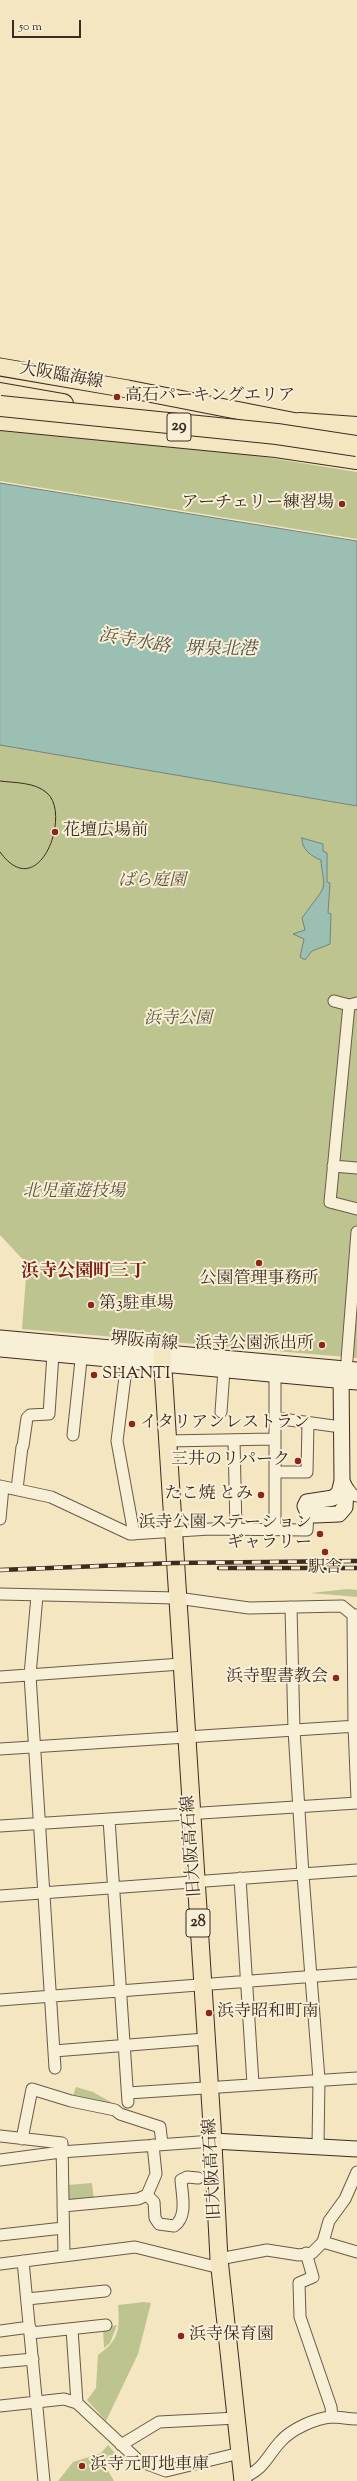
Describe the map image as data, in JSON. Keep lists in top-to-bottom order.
{
  "streets": {
    "main road": [
      "大阪臨海線",
      "29",
      "堺阪南線",
      "旧大阪高石線",
      "28"
    ]
  },
  "crossings": [
    ["堺阪南線", "旧大阪高石線"]
  ],
  "districts": ["浜寺公園町三丁"],
  "water": ["浜寺水路", "堺泉北港"],
  "parks": ["ばら庭園", "浜寺公園", "北児童遊技場"],
  "places": [
    "高石パーキングエリア",
    "アーチェリー練習場",
    "花壇広場前",
    "公園管理事務所",
    "第3駐車場",
    "浜寺公園派出所",
    "SHANTI",
    "イタリアンレストラン",
    "三井のリパーク",
    "たこ焼 とみ",
    "浜寺公園 ステーション ギャラリー",
    "駅舎",
    "浜寺聖書教会",
    "浜寺昭和町南",
    "浜寺保育園",
    "浜寺元町地車庫"
  ],
  "scale_bar": "50 m"
}
